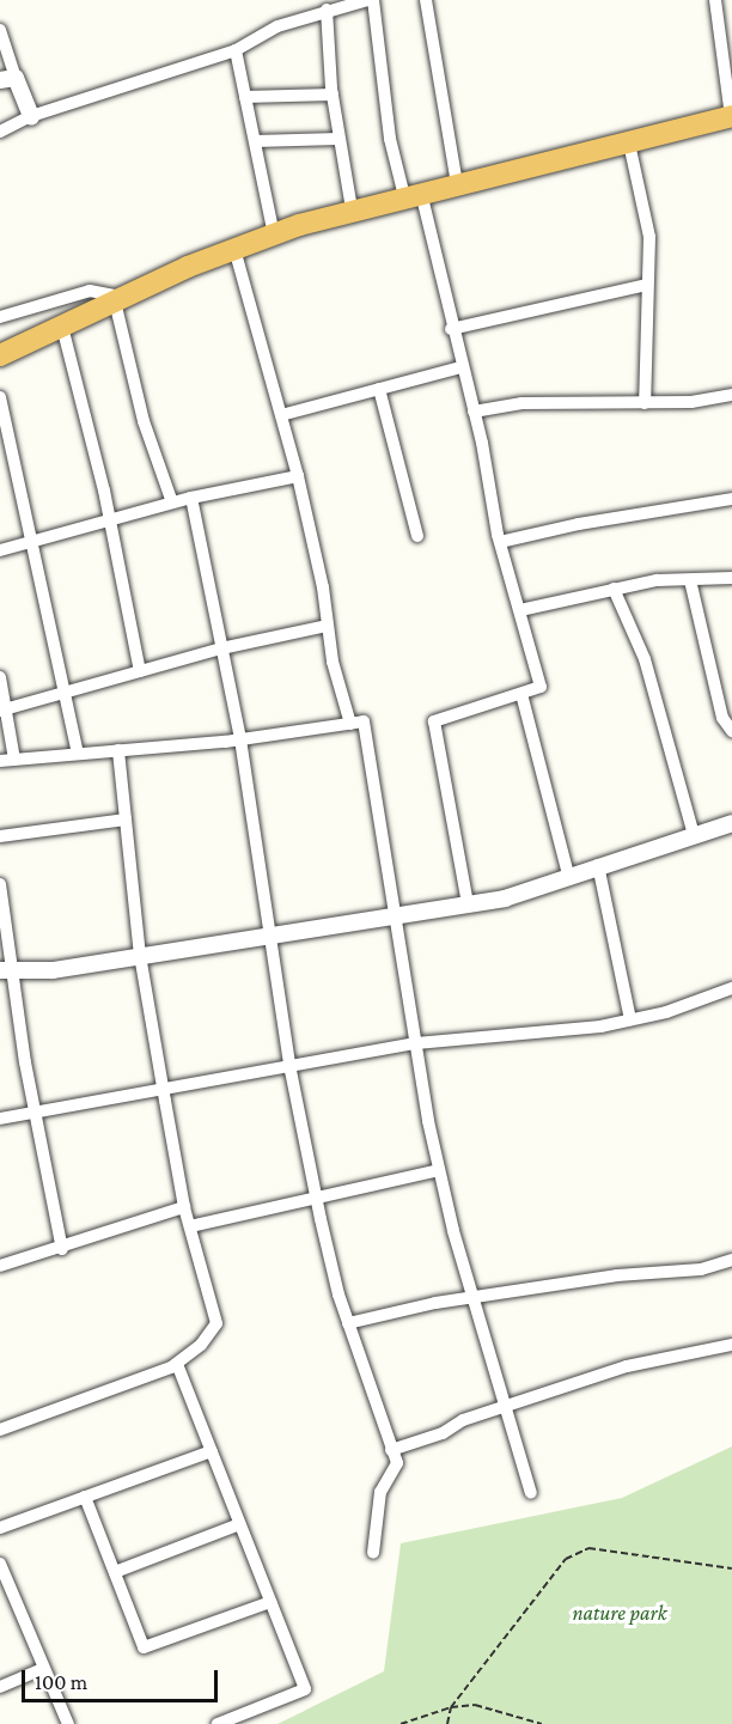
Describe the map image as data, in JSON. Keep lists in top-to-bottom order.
{
  "parks": ["nature park"],
  "scale_bar": "100 m"
}
